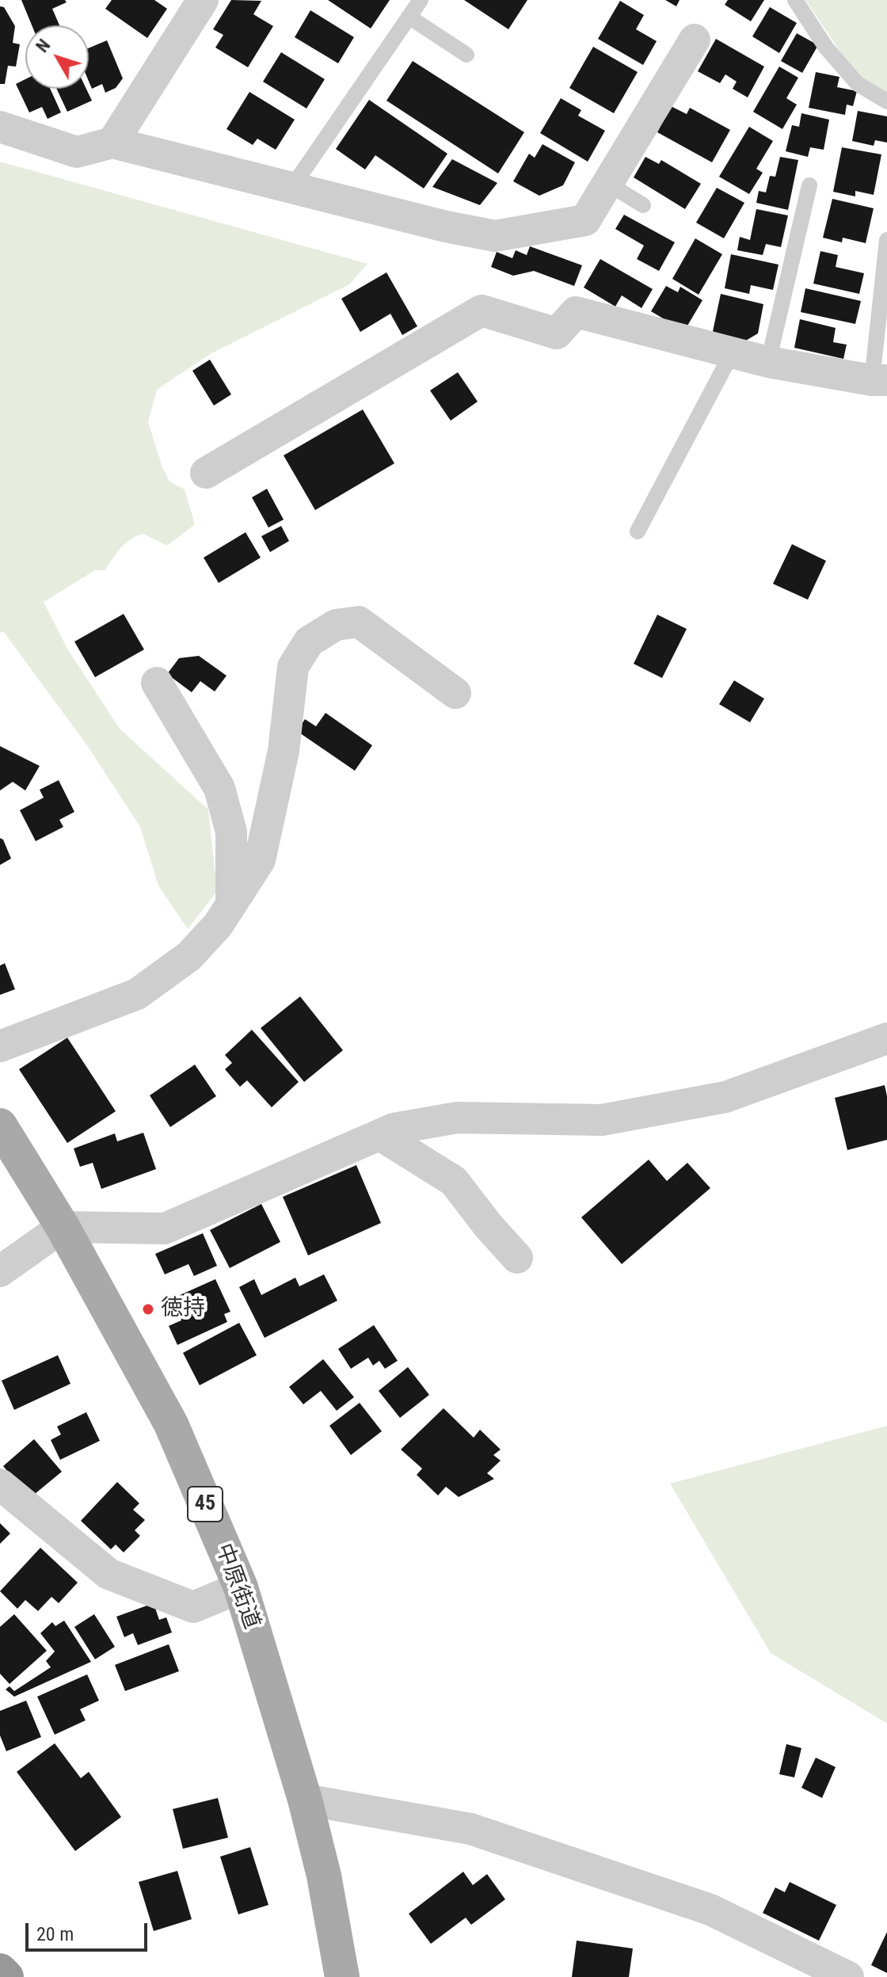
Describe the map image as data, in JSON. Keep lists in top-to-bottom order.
{
  "streets": {
    "main road": ["45", "中原街道"]
  },
  "places": ["徳持"],
  "scale_bar": "20 m",
  "north": "top left"
}
